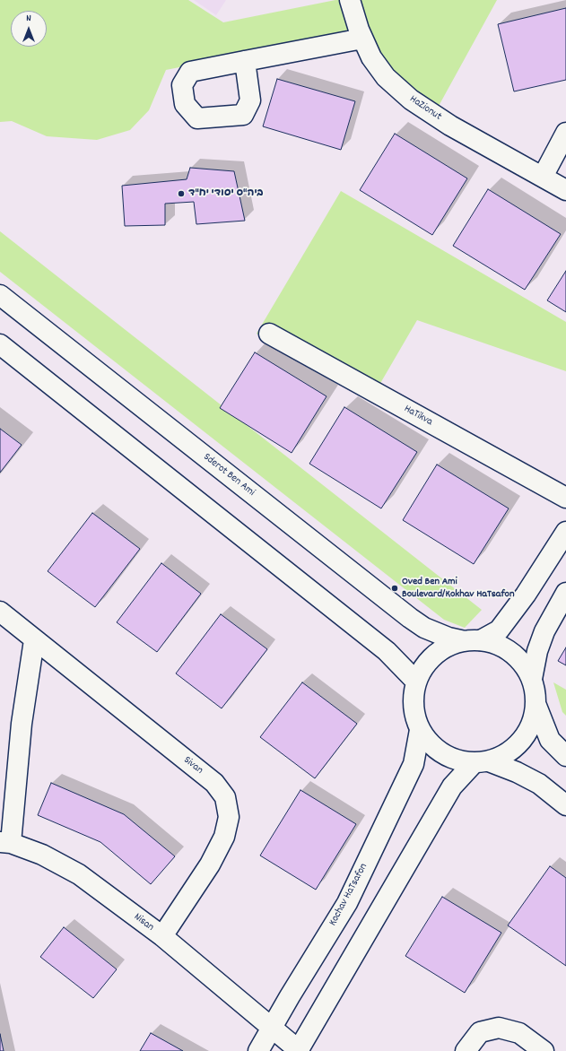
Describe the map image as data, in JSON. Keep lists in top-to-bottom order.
{
  "streets": {
    "street": [
      "HaZionut",
      "HaTikva",
      "Sderot Ben Ami",
      "Sivan",
      "Kochav HaTsafon",
      "Nisan"
    ]
  },
  "crossings": [
    ["Sderot Ben Ami", "Kochav HaTsafon"],
    ["Sivan", "Nisan"],
    ["Kochav HaTsafon", "Nisan"]
  ],
  "places": ["ביה\"ס יסודי יח\"ד", "Oved Ben Ami Boulevard/Kokhav HaTsafon"],
  "north": "top"
}
